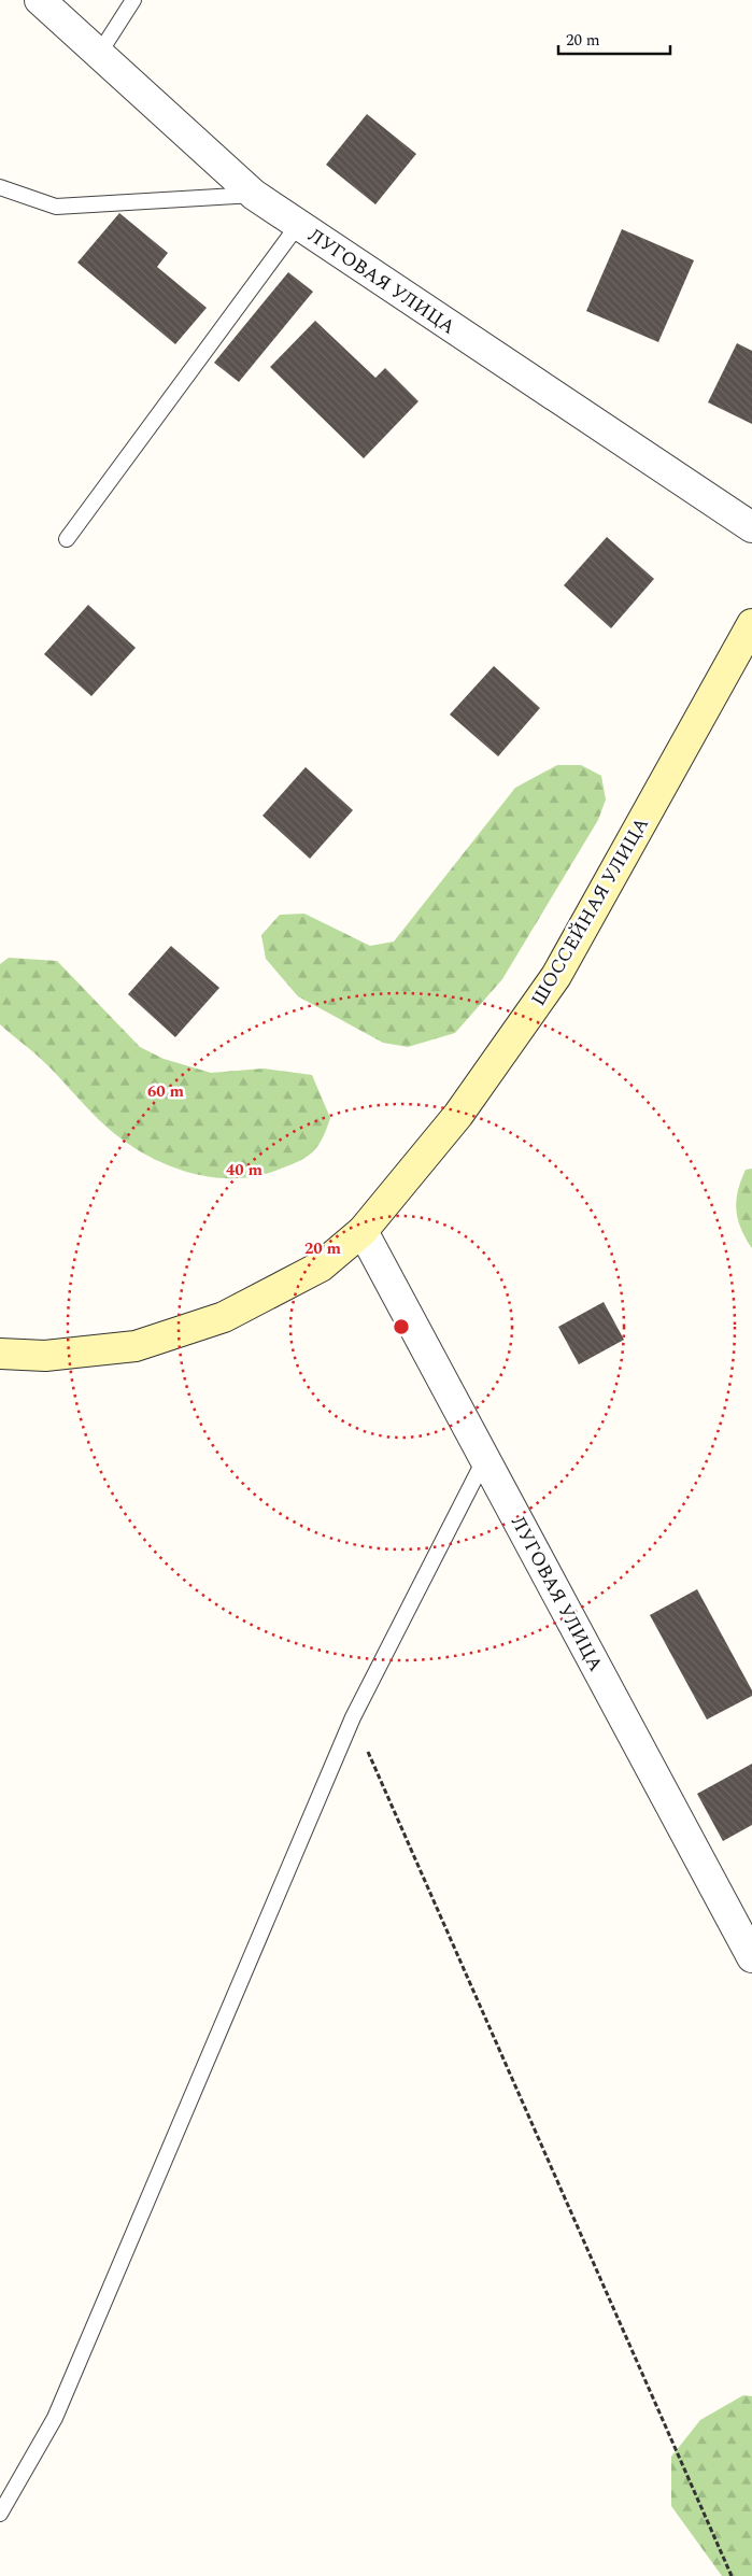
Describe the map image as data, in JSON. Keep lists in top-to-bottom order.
{
  "streets": {
    "street": ["ЛУГОВАЯ УЛИЦА", "ШОССЕЙНАЯ УЛИЦА"]
  },
  "crossings": [
    ["ЛУГОВАЯ УЛИЦА", "ШОССЕЙНАЯ УЛИЦА"]
  ],
  "scale_bar": "20 m",
  "rings": ["60 m", "40 m", "20 m"]
}
